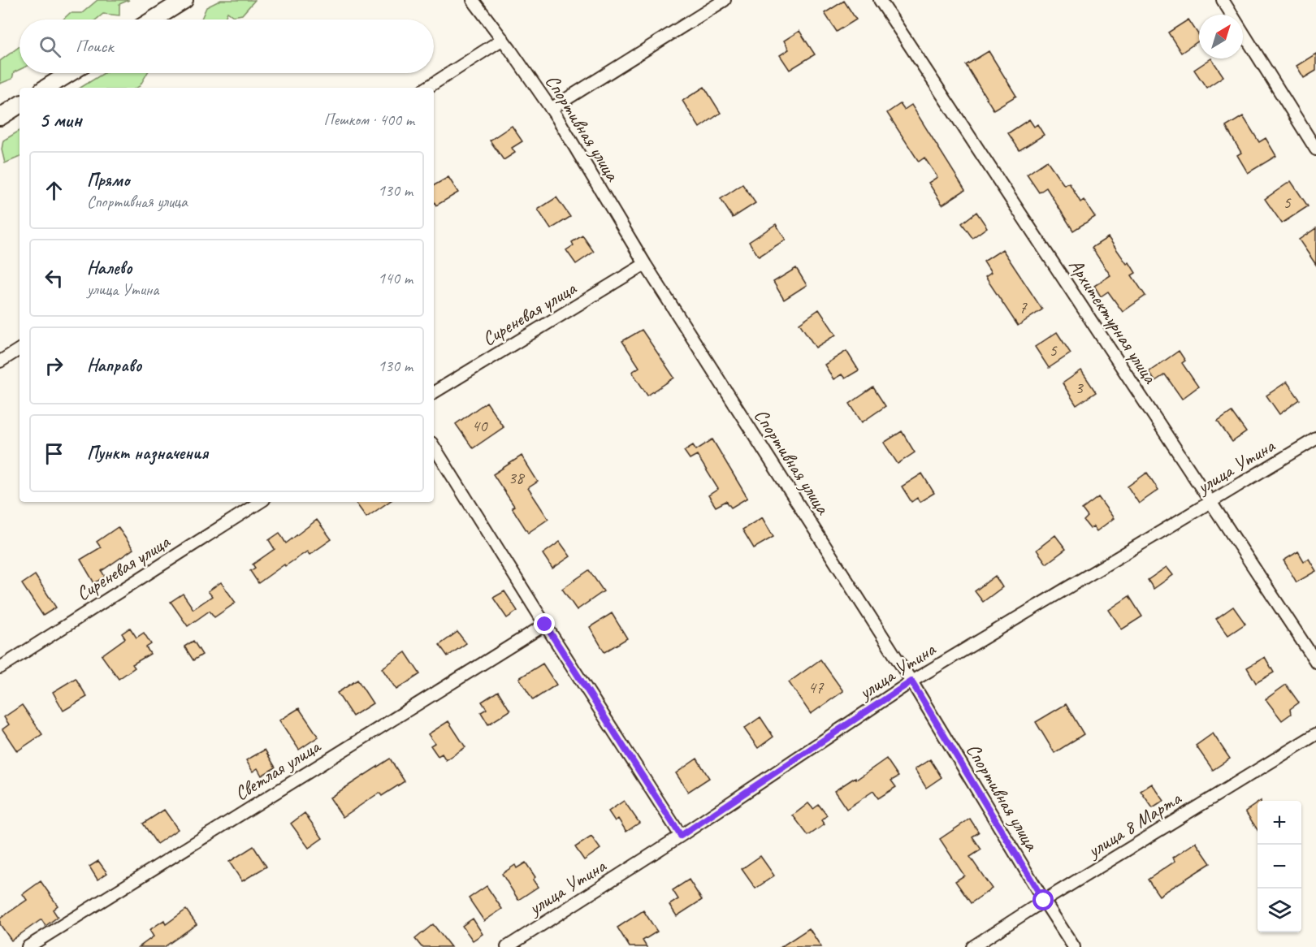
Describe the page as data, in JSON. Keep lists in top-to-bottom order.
{
  "streets": {
    "street": [
      "Спортивная улица",
      "Сиреневая улица",
      "Архитектурная улица",
      "улица Утина",
      "Светлая улица",
      "улица 8 Марта"
    ]
  },
  "crossings": [
    ["Спортивная улица", "Сиреневая улица"],
    ["Спортивная улица", "улица Утина"],
    ["Спортивная улица", "улица 8 Марта"],
    ["Архитектурная улица", "улица Утина"]
  ],
  "house_numbers": [
    "5",
    "7",
    "5",
    "3",
    "40",
    "38",
    "47"
  ],
  "north": "top right",
  "page": {
    "search": "Поиск",
    "heading": ["5 мин", "Пешком · 400 m"],
    "list": [
      ["Прямо", "Спортивная улица", "130 m"],
      ["Налево", "улица Утина", "140 m"],
      ["Направо", "130 m"],
      "Пункт назначения"
    ],
    "map_buttons": ["+", "−"]
  }
}
